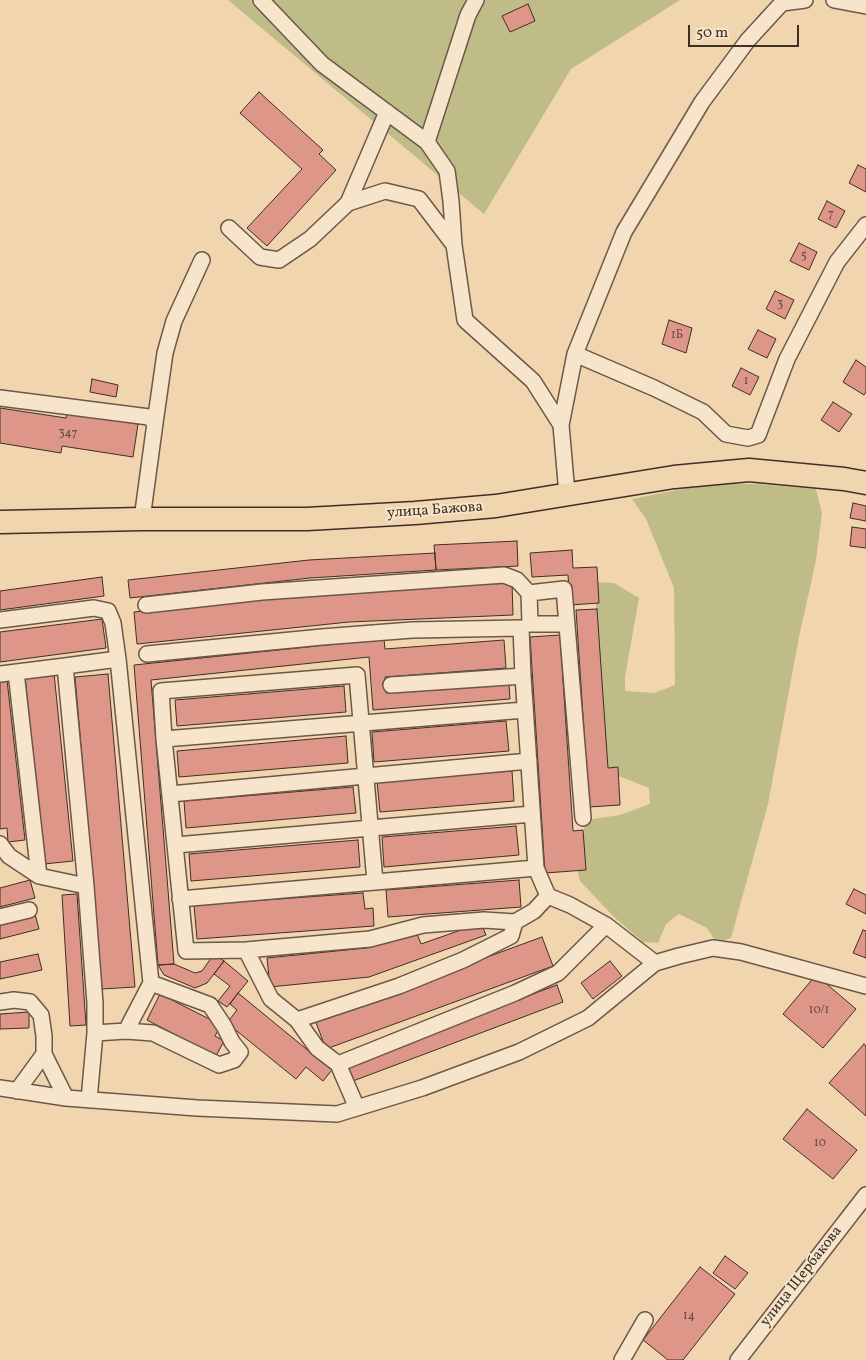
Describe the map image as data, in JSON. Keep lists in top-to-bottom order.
{
  "streets": {
    "highway": ["улица Бажова"],
    "street": ["улица Щербакова"]
  },
  "house_numbers": [
    "7",
    "5",
    "3",
    "1Б",
    "1",
    "347",
    "10/1",
    "10",
    "14"
  ],
  "scale_bar": "50 m"
}
